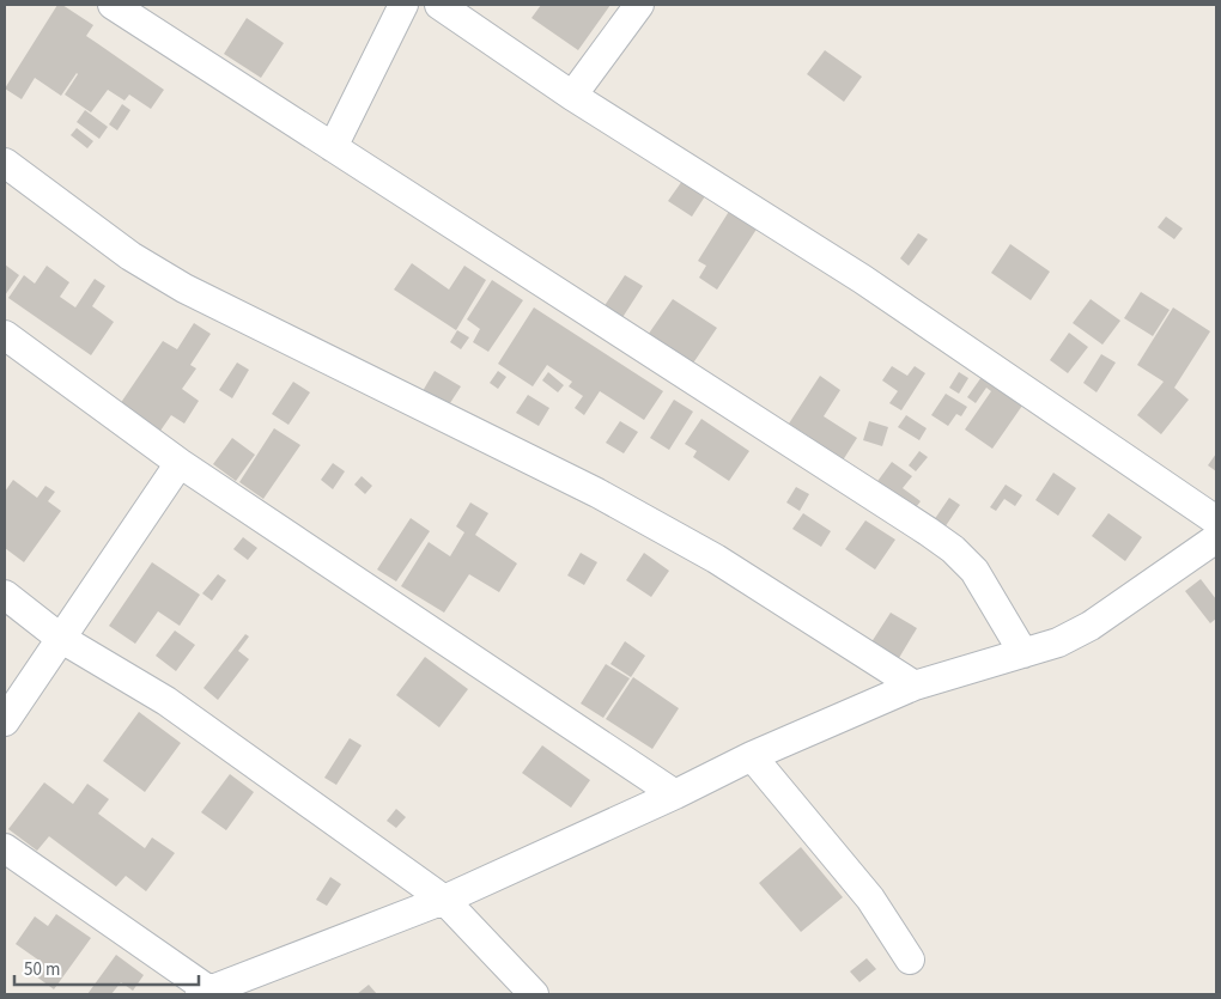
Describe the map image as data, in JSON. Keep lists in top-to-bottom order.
{
  "scale_bar": "50 m"
}
